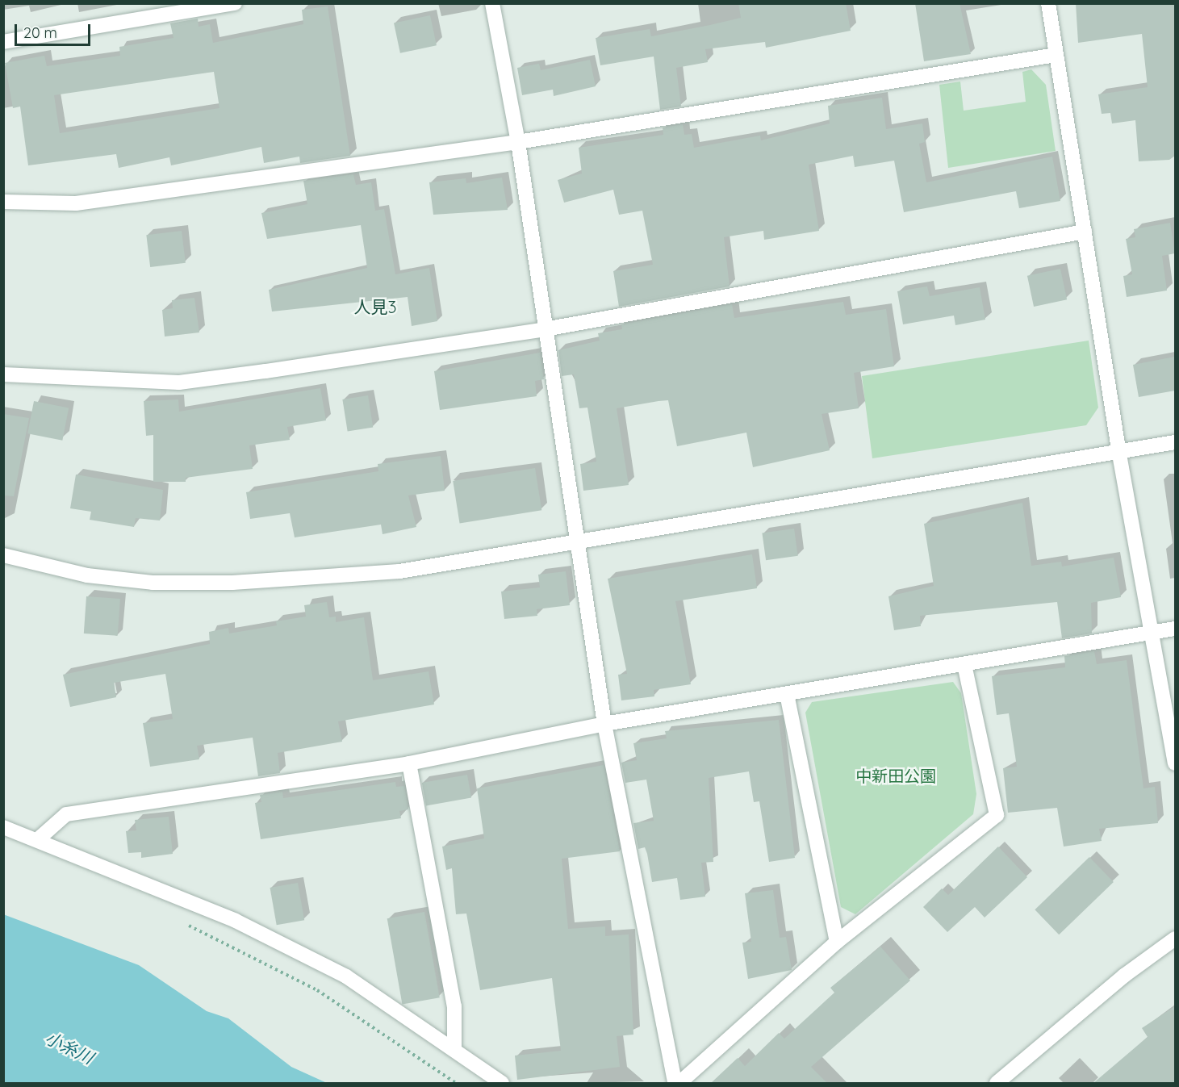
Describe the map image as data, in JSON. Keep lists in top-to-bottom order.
{
  "districts": ["人見3"],
  "water": ["小糸川"],
  "parks": ["中新田公園"],
  "scale_bar": "20 m"
}
